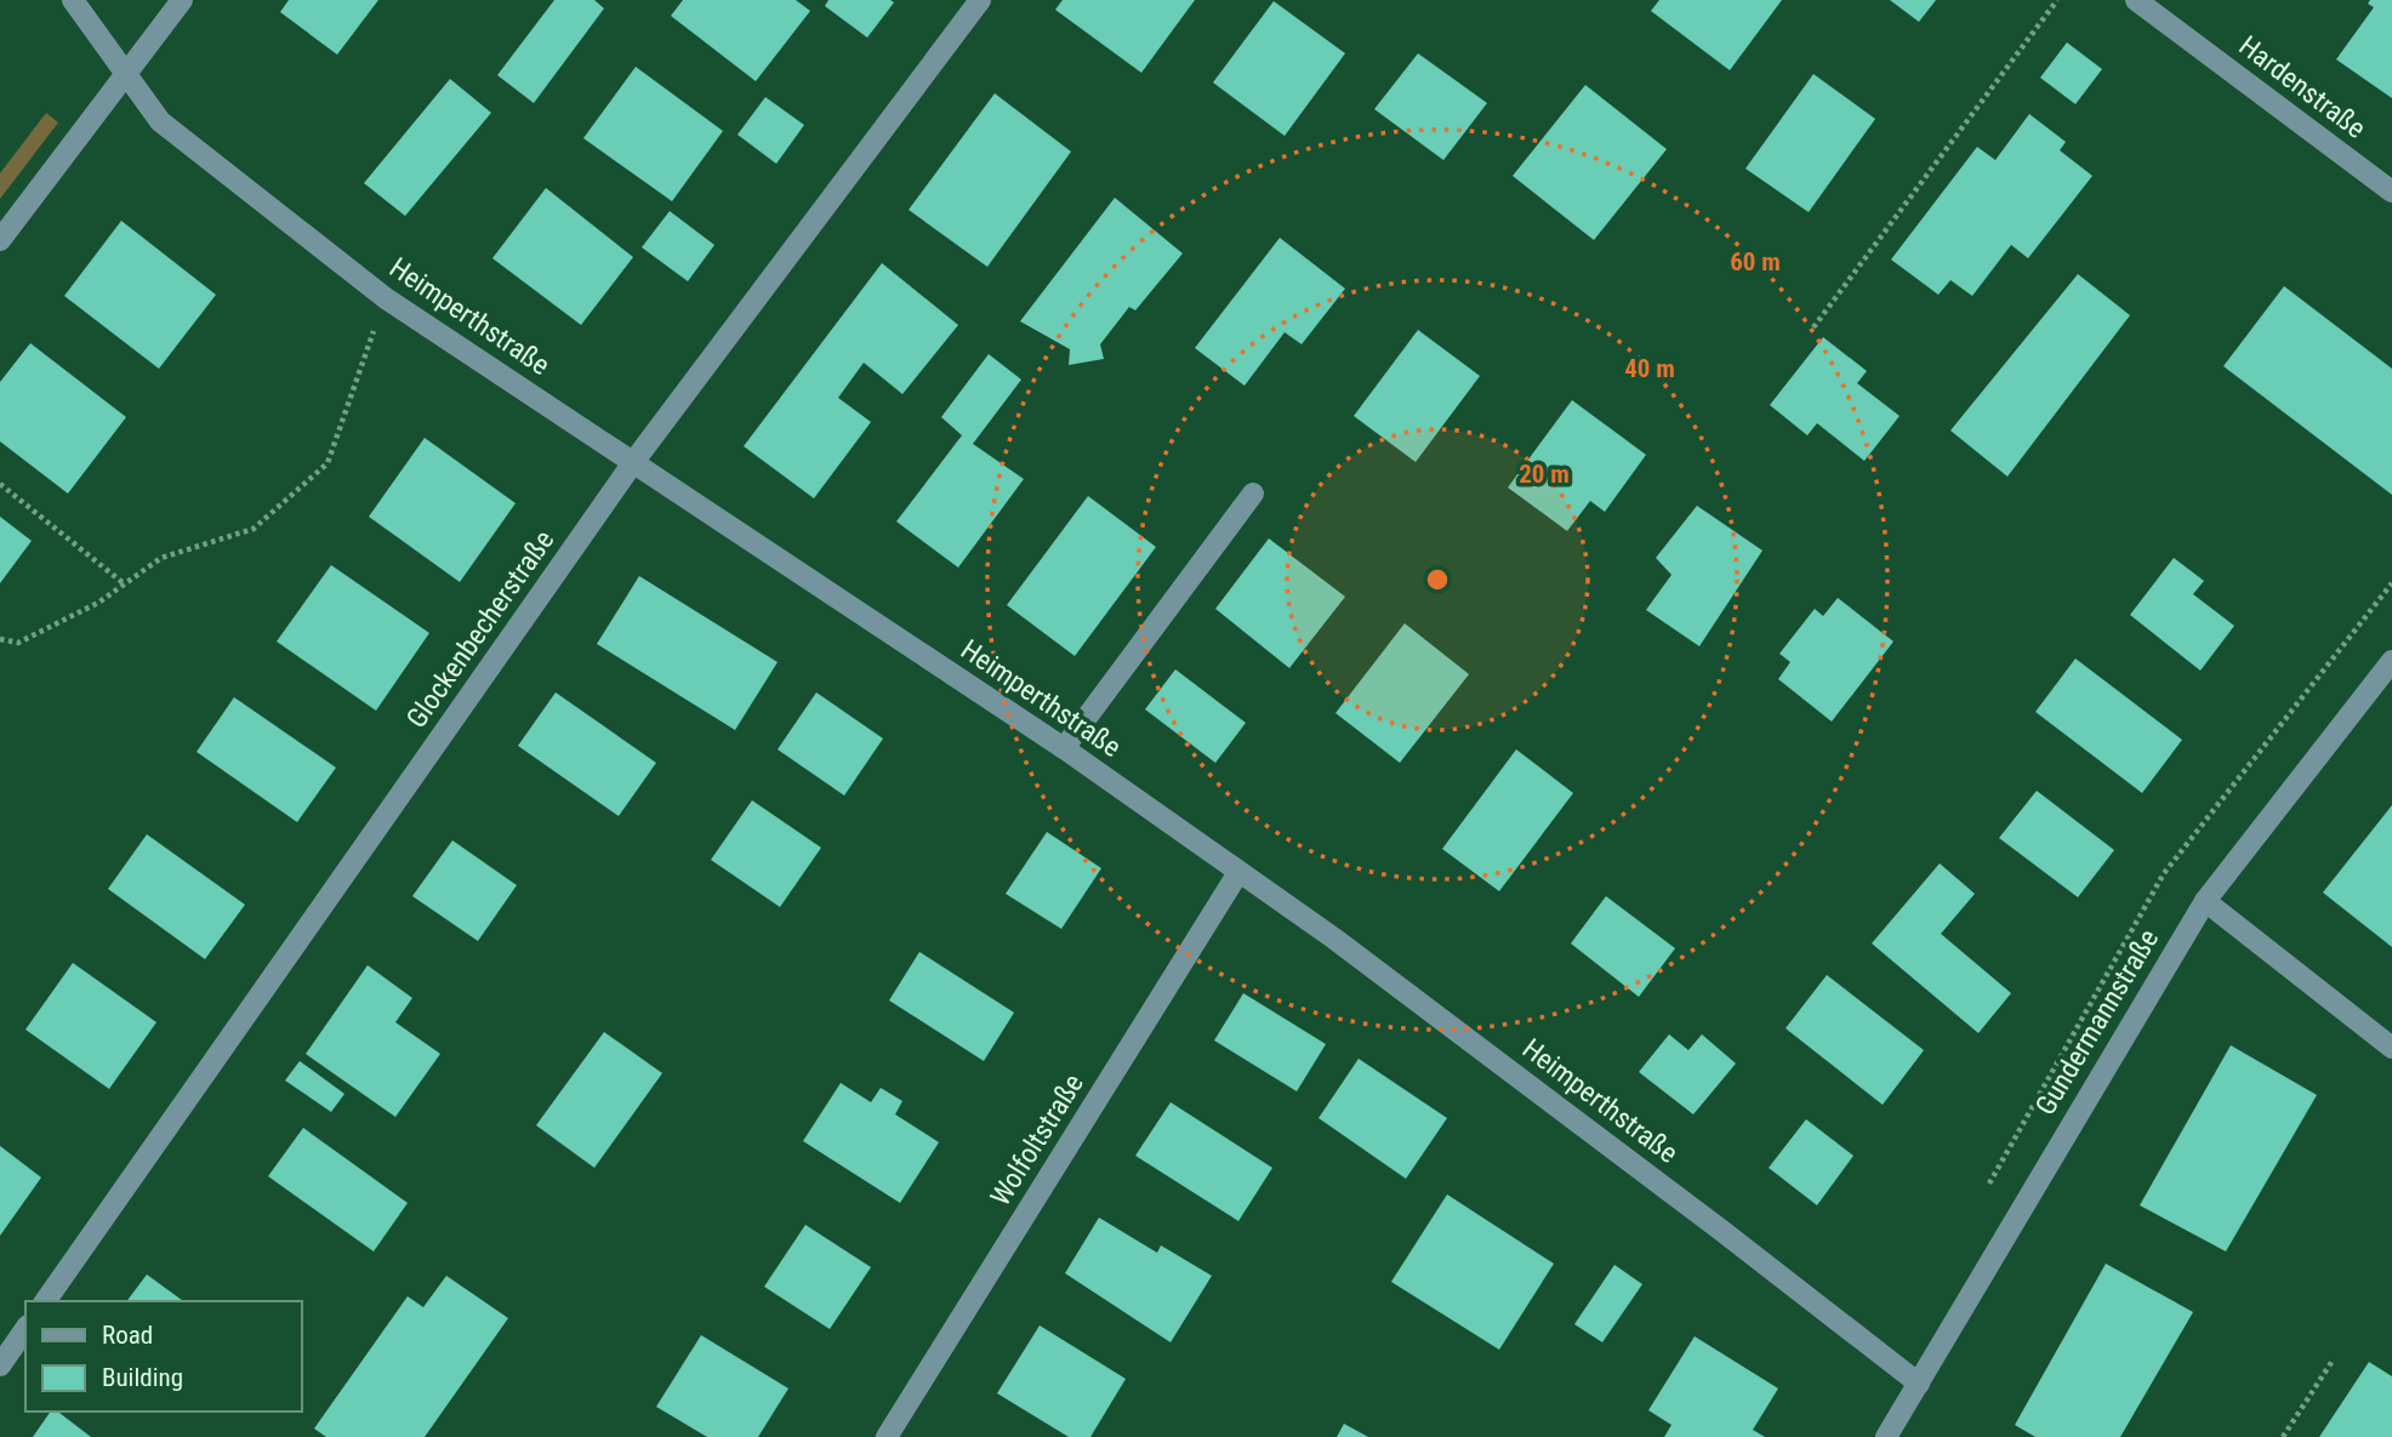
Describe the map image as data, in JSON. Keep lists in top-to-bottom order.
{
  "streets": {
    "street": [
      "Hardenstraße",
      "Heimperthstraße",
      "Glockenbecherstraße",
      "Gundermannstraße",
      "Wolfoltstraße"
    ]
  },
  "crossings": [
    ["Heimperthstraße", "Glockenbecherstraße"],
    ["Heimperthstraße", "Gundermannstraße"],
    ["Heimperthstraße", "Wolfoltstraße"]
  ],
  "legend": ["Road", "Building"],
  "rings": ["60 m", "40 m", "20 m"]
}
